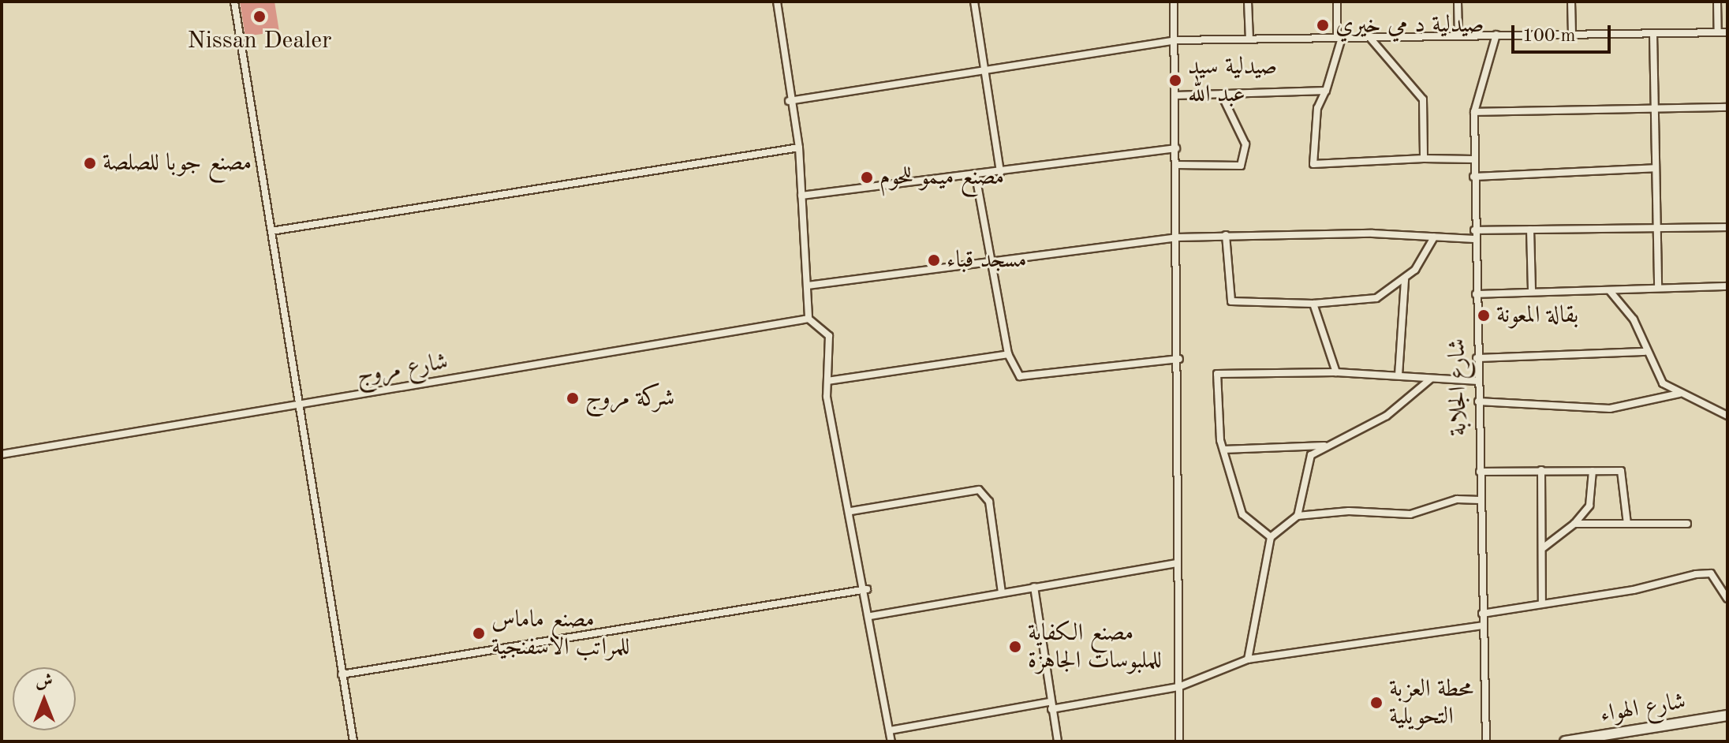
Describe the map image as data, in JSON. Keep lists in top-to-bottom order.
{
  "streets": {
    "street": ["شارع مروج", "شارع الجلابة", "شارع الهواء"]
  },
  "places": [
    "Nissan Dealer",
    "صيدلية د مي خيري",
    "صيدلية سيد عبد الله",
    "مصنع جوبا للصلصة",
    "مصنع ميمو للحوم",
    "مسجد قباء",
    "بقالة المعونة",
    "شركة مروج",
    "مصنع ماماس للمراتب الاسفنجية",
    "مصنع الكفاية للملبوسات الجاهزة",
    "محطة العزبة التحويلية"
  ],
  "scale_bar": "100 m",
  "north": "top"
}
